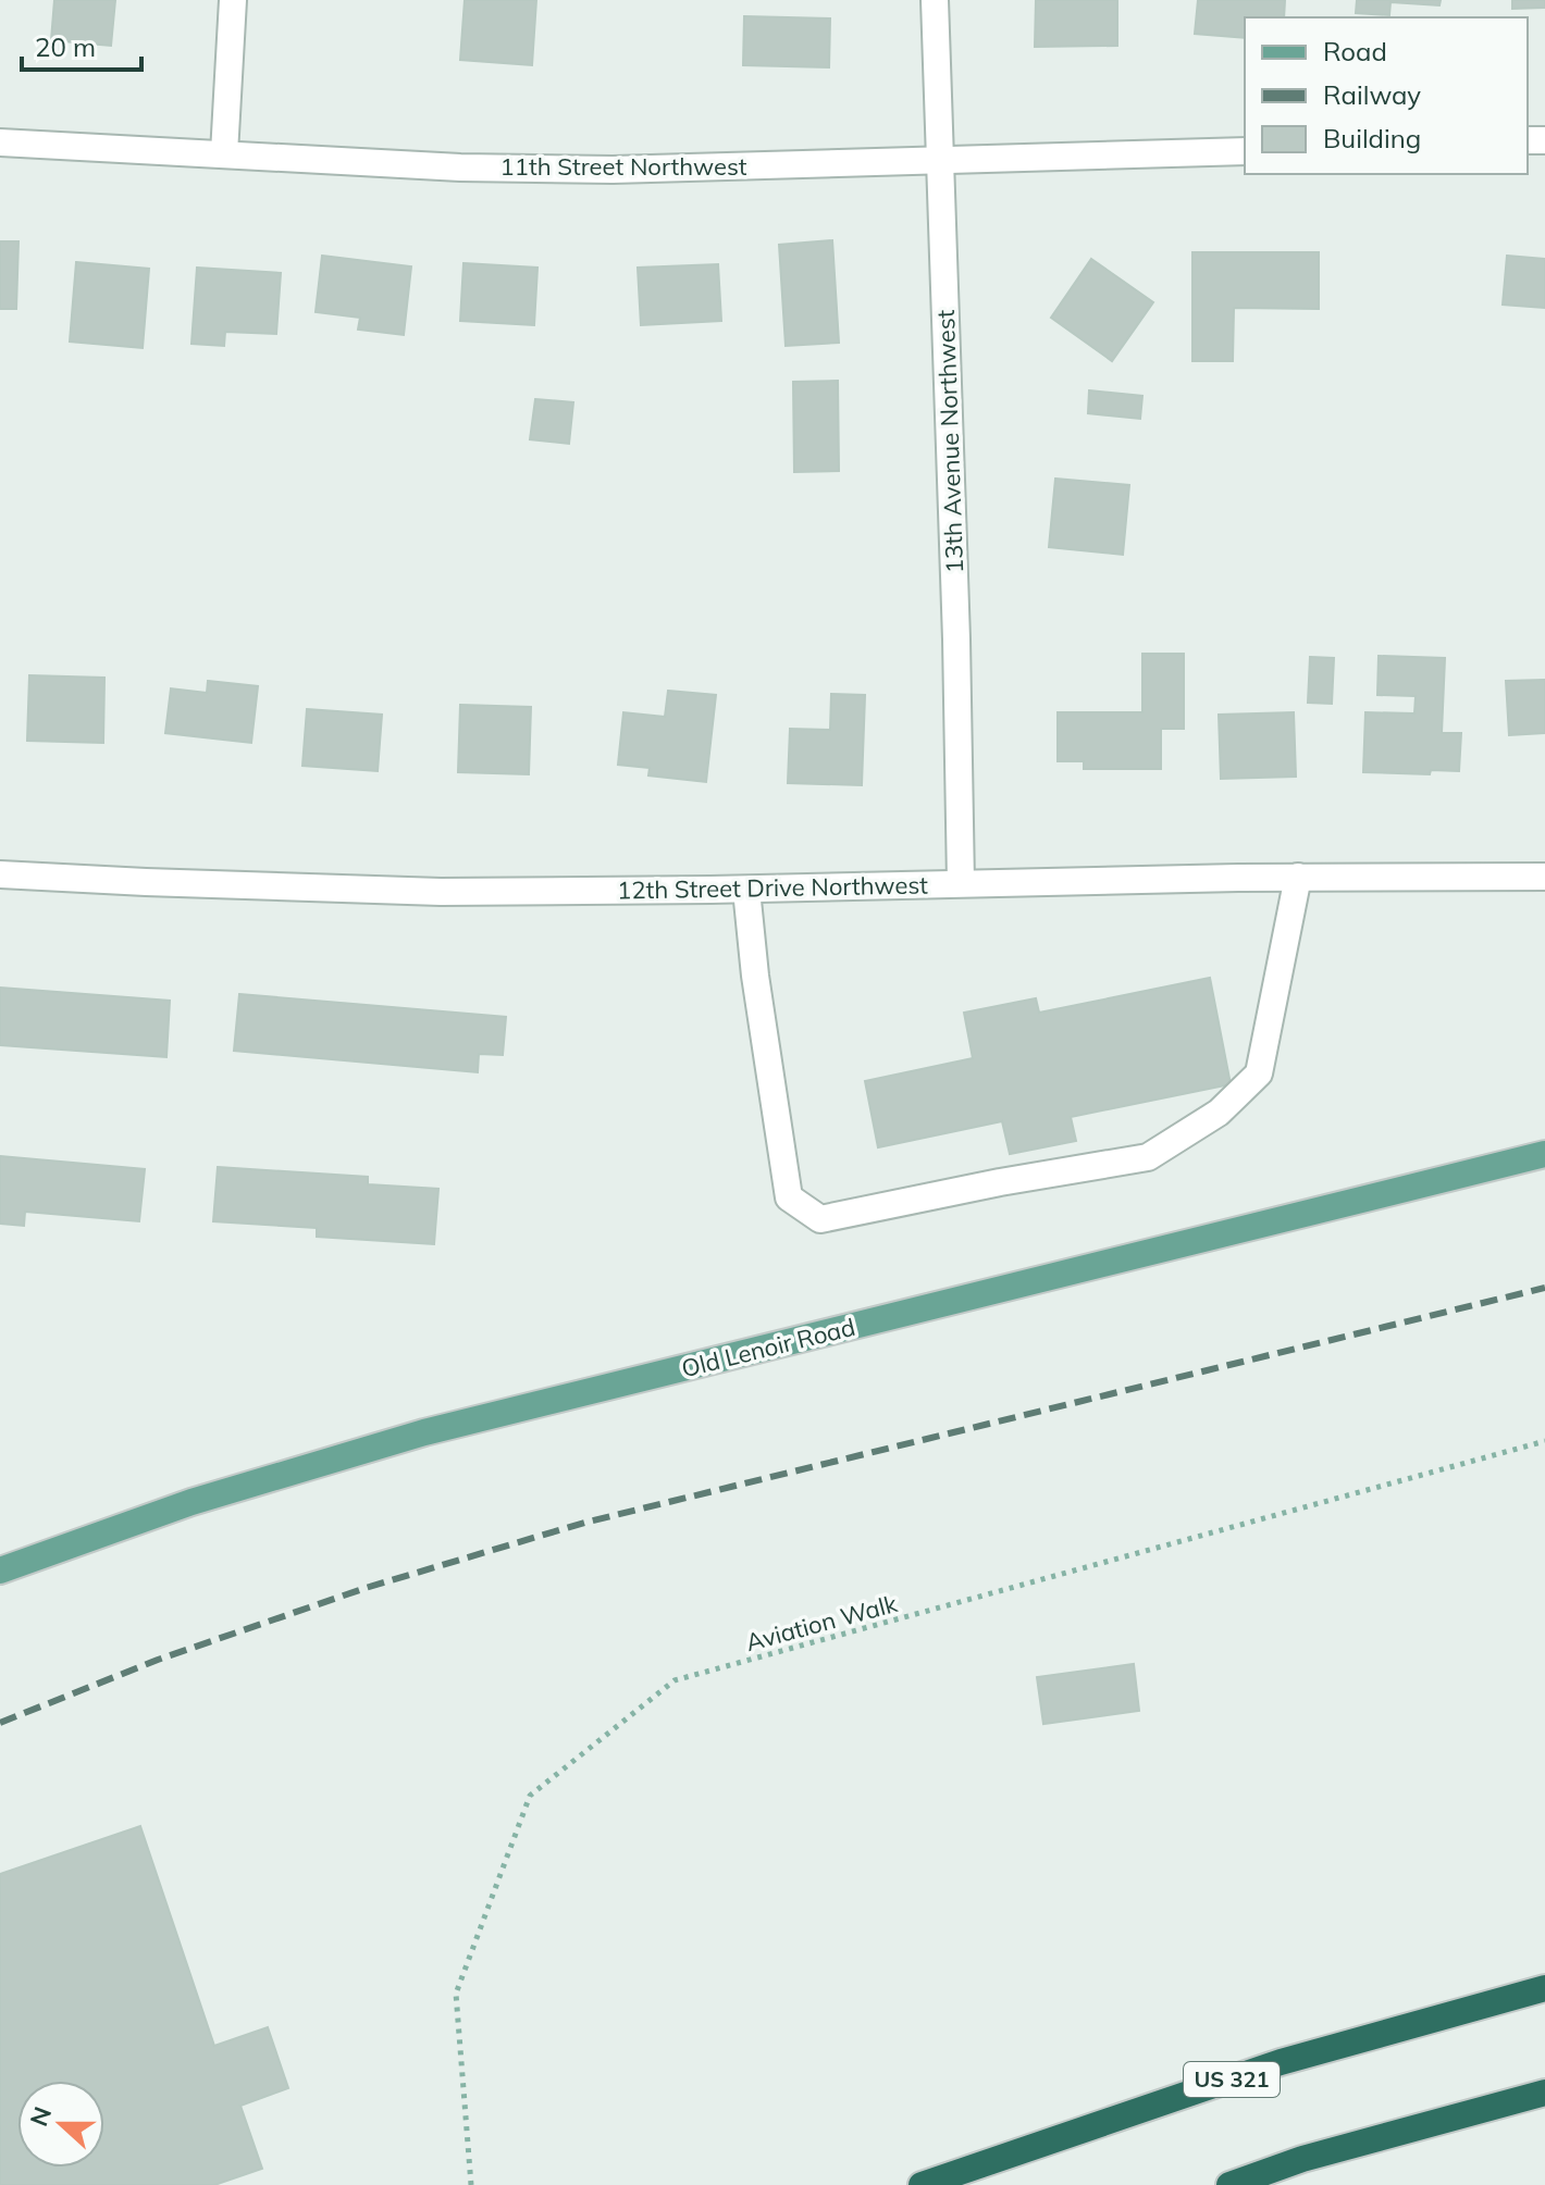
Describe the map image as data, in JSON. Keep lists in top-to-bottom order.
{
  "streets": {
    "highway": ["US 321"],
    "main road": ["Old Lenoir Road"],
    "street": ["11th Street Northwest", "13th Avenue Northwest", "12th Street Drive Northwest"],
    "path": ["Aviation Walk"]
  },
  "crossings": [
    ["11th Street Northwest", "13th Avenue Northwest"],
    ["13th Avenue Northwest", "12th Street Drive Northwest"]
  ],
  "legend": ["Road", "Railway", "Building"],
  "scale_bar": "20 m",
  "north": "left"
}
